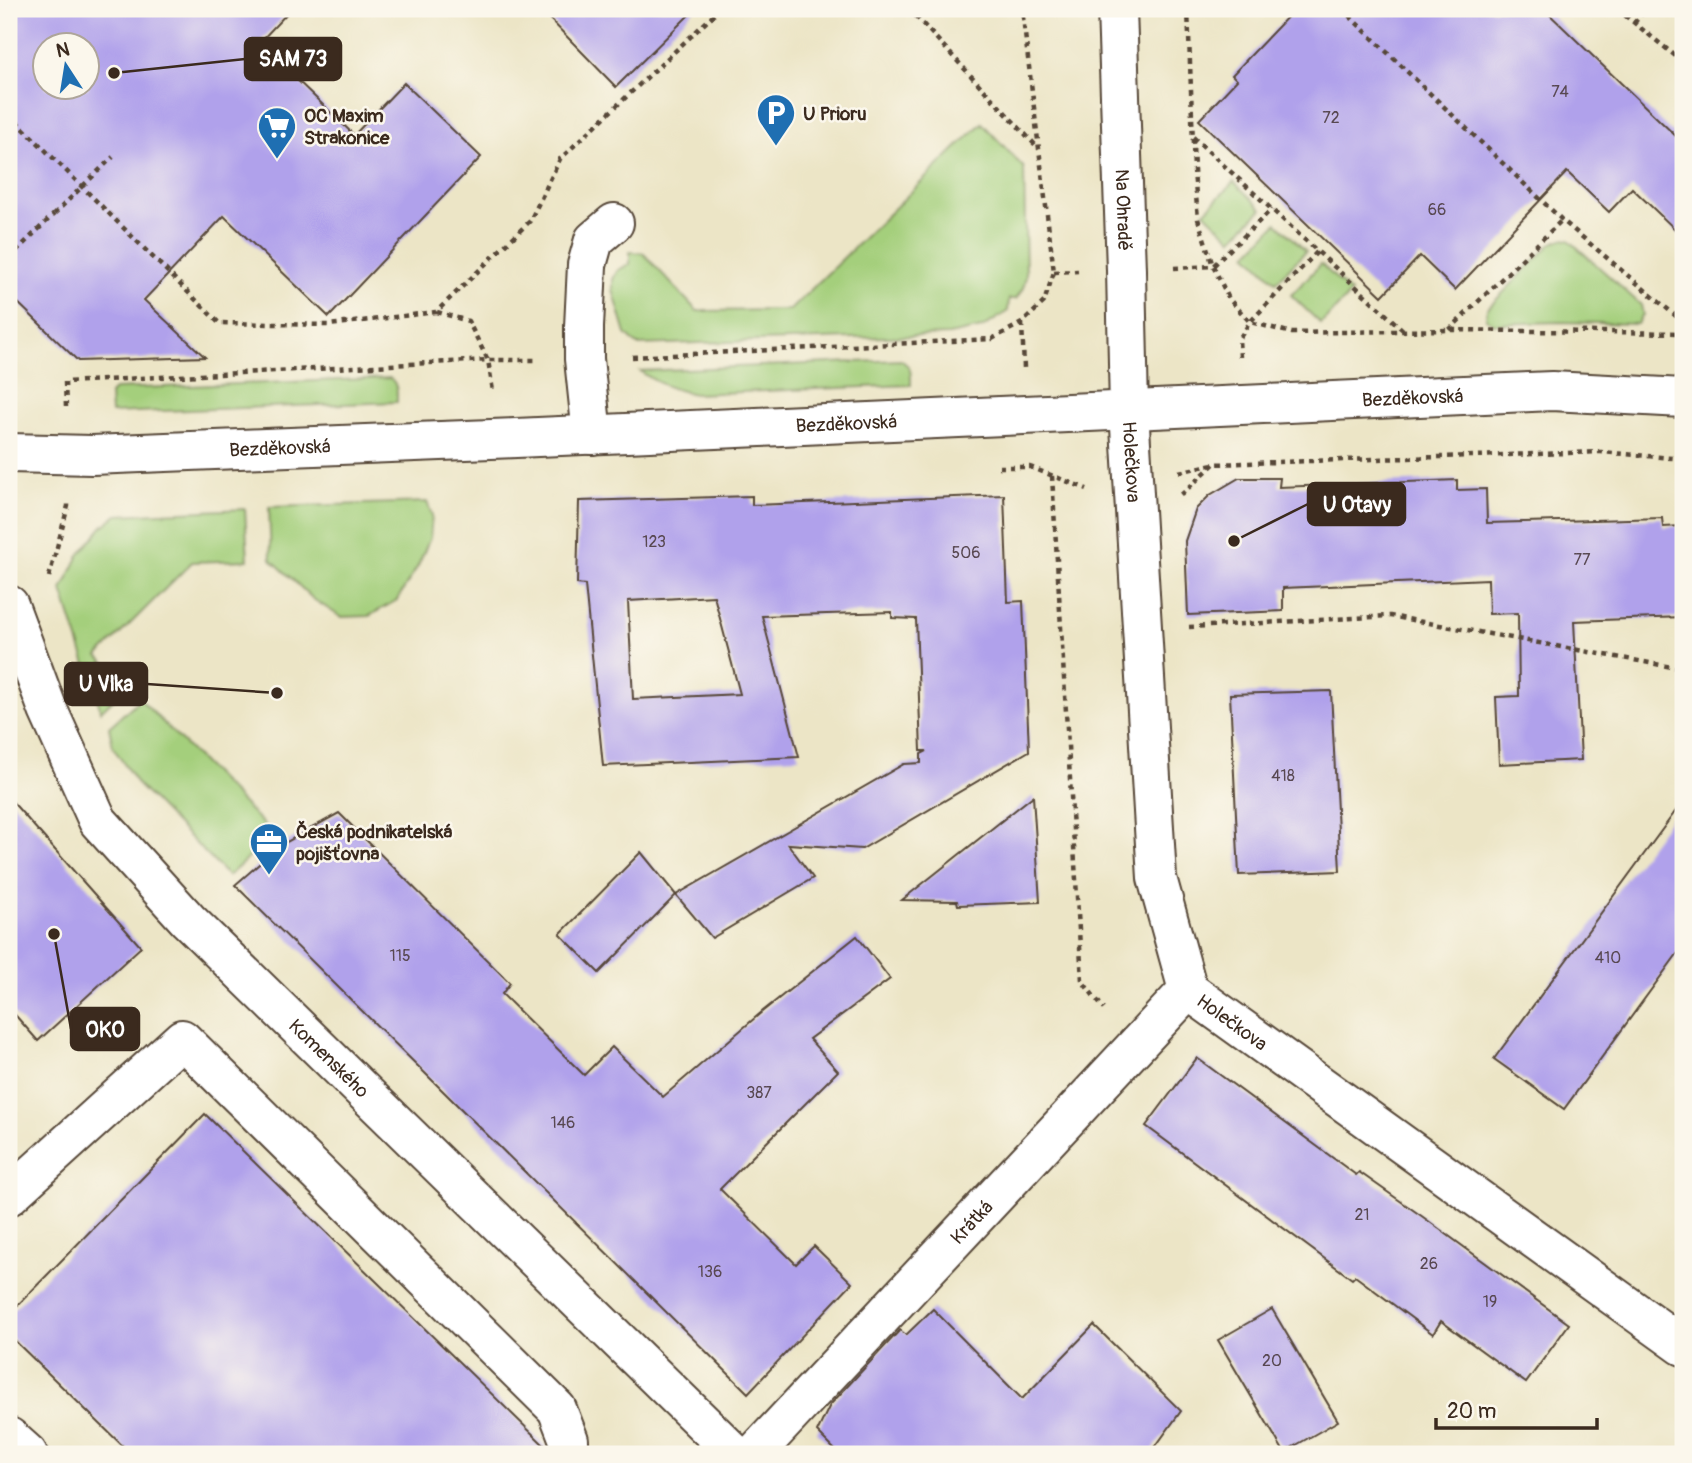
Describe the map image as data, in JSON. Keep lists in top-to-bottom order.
{
  "streets": {
    "street": [
      "Na Ohradě",
      "Bezděkovská",
      "Holečkova",
      "Komenského",
      "Krátká"
    ]
  },
  "crossings": [
    ["Na Ohradě", "Bezděkovská"],
    ["Na Ohradě", "Holečkova"],
    ["Bezděkovská", "Holečkova"],
    ["Holečkova", "Krátká"]
  ],
  "places": {
    "other": [
      "SAM 73",
      "U Otavy",
      "U Vlka",
      "OKO"
    ],
    "parking": ["U Prioru"],
    "supermarket": ["OC Maxim Strakonice"],
    "office": ["Česká podnikatelská pojišťovna"]
  },
  "house_numbers": [
    "74",
    "72",
    "66",
    "123",
    "506",
    "77",
    "418",
    "115",
    "410",
    "387",
    "146",
    "21",
    "26",
    "136",
    "19",
    "20"
  ],
  "scale_bar": "20 m",
  "north": "top"
}
